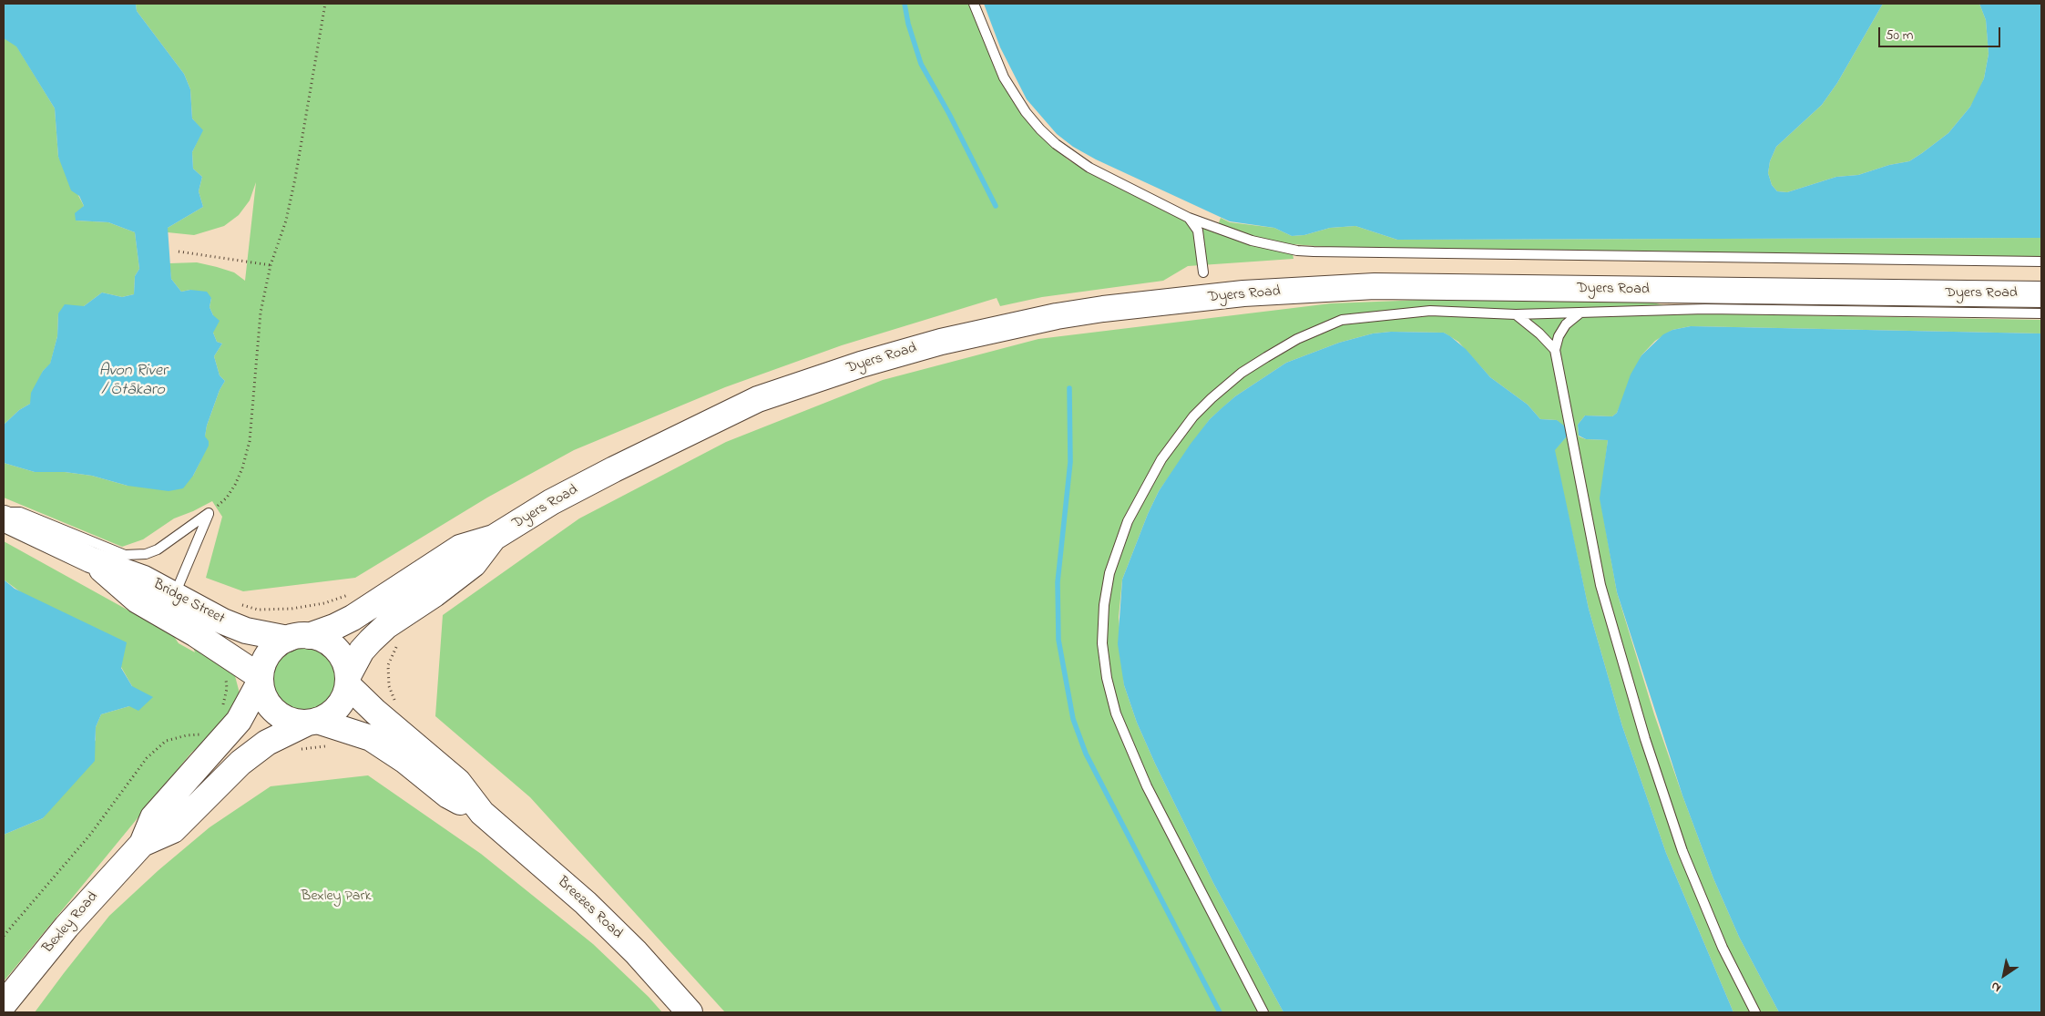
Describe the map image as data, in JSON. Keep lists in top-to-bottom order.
{
  "streets": {
    "main road": [
      "Dyers Road",
      "Bridge Street",
      "Breezes Road",
      "Bexley Road"
    ]
  },
  "crossings": [
    ["Dyers Road", "Bridge Street"],
    ["Dyers Road", "Breezes Road"],
    ["Dyers Road", "Bexley Road"],
    ["Bridge Street", "Breezes Road"],
    ["Bridge Street", "Bexley Road"],
    ["Breezes Road", "Bexley Road"]
  ],
  "water": ["Avon River / Ōtākaro"],
  "parks": ["Bexley Park"],
  "scale_bar": "50 m",
  "north": "bottom left"
}
